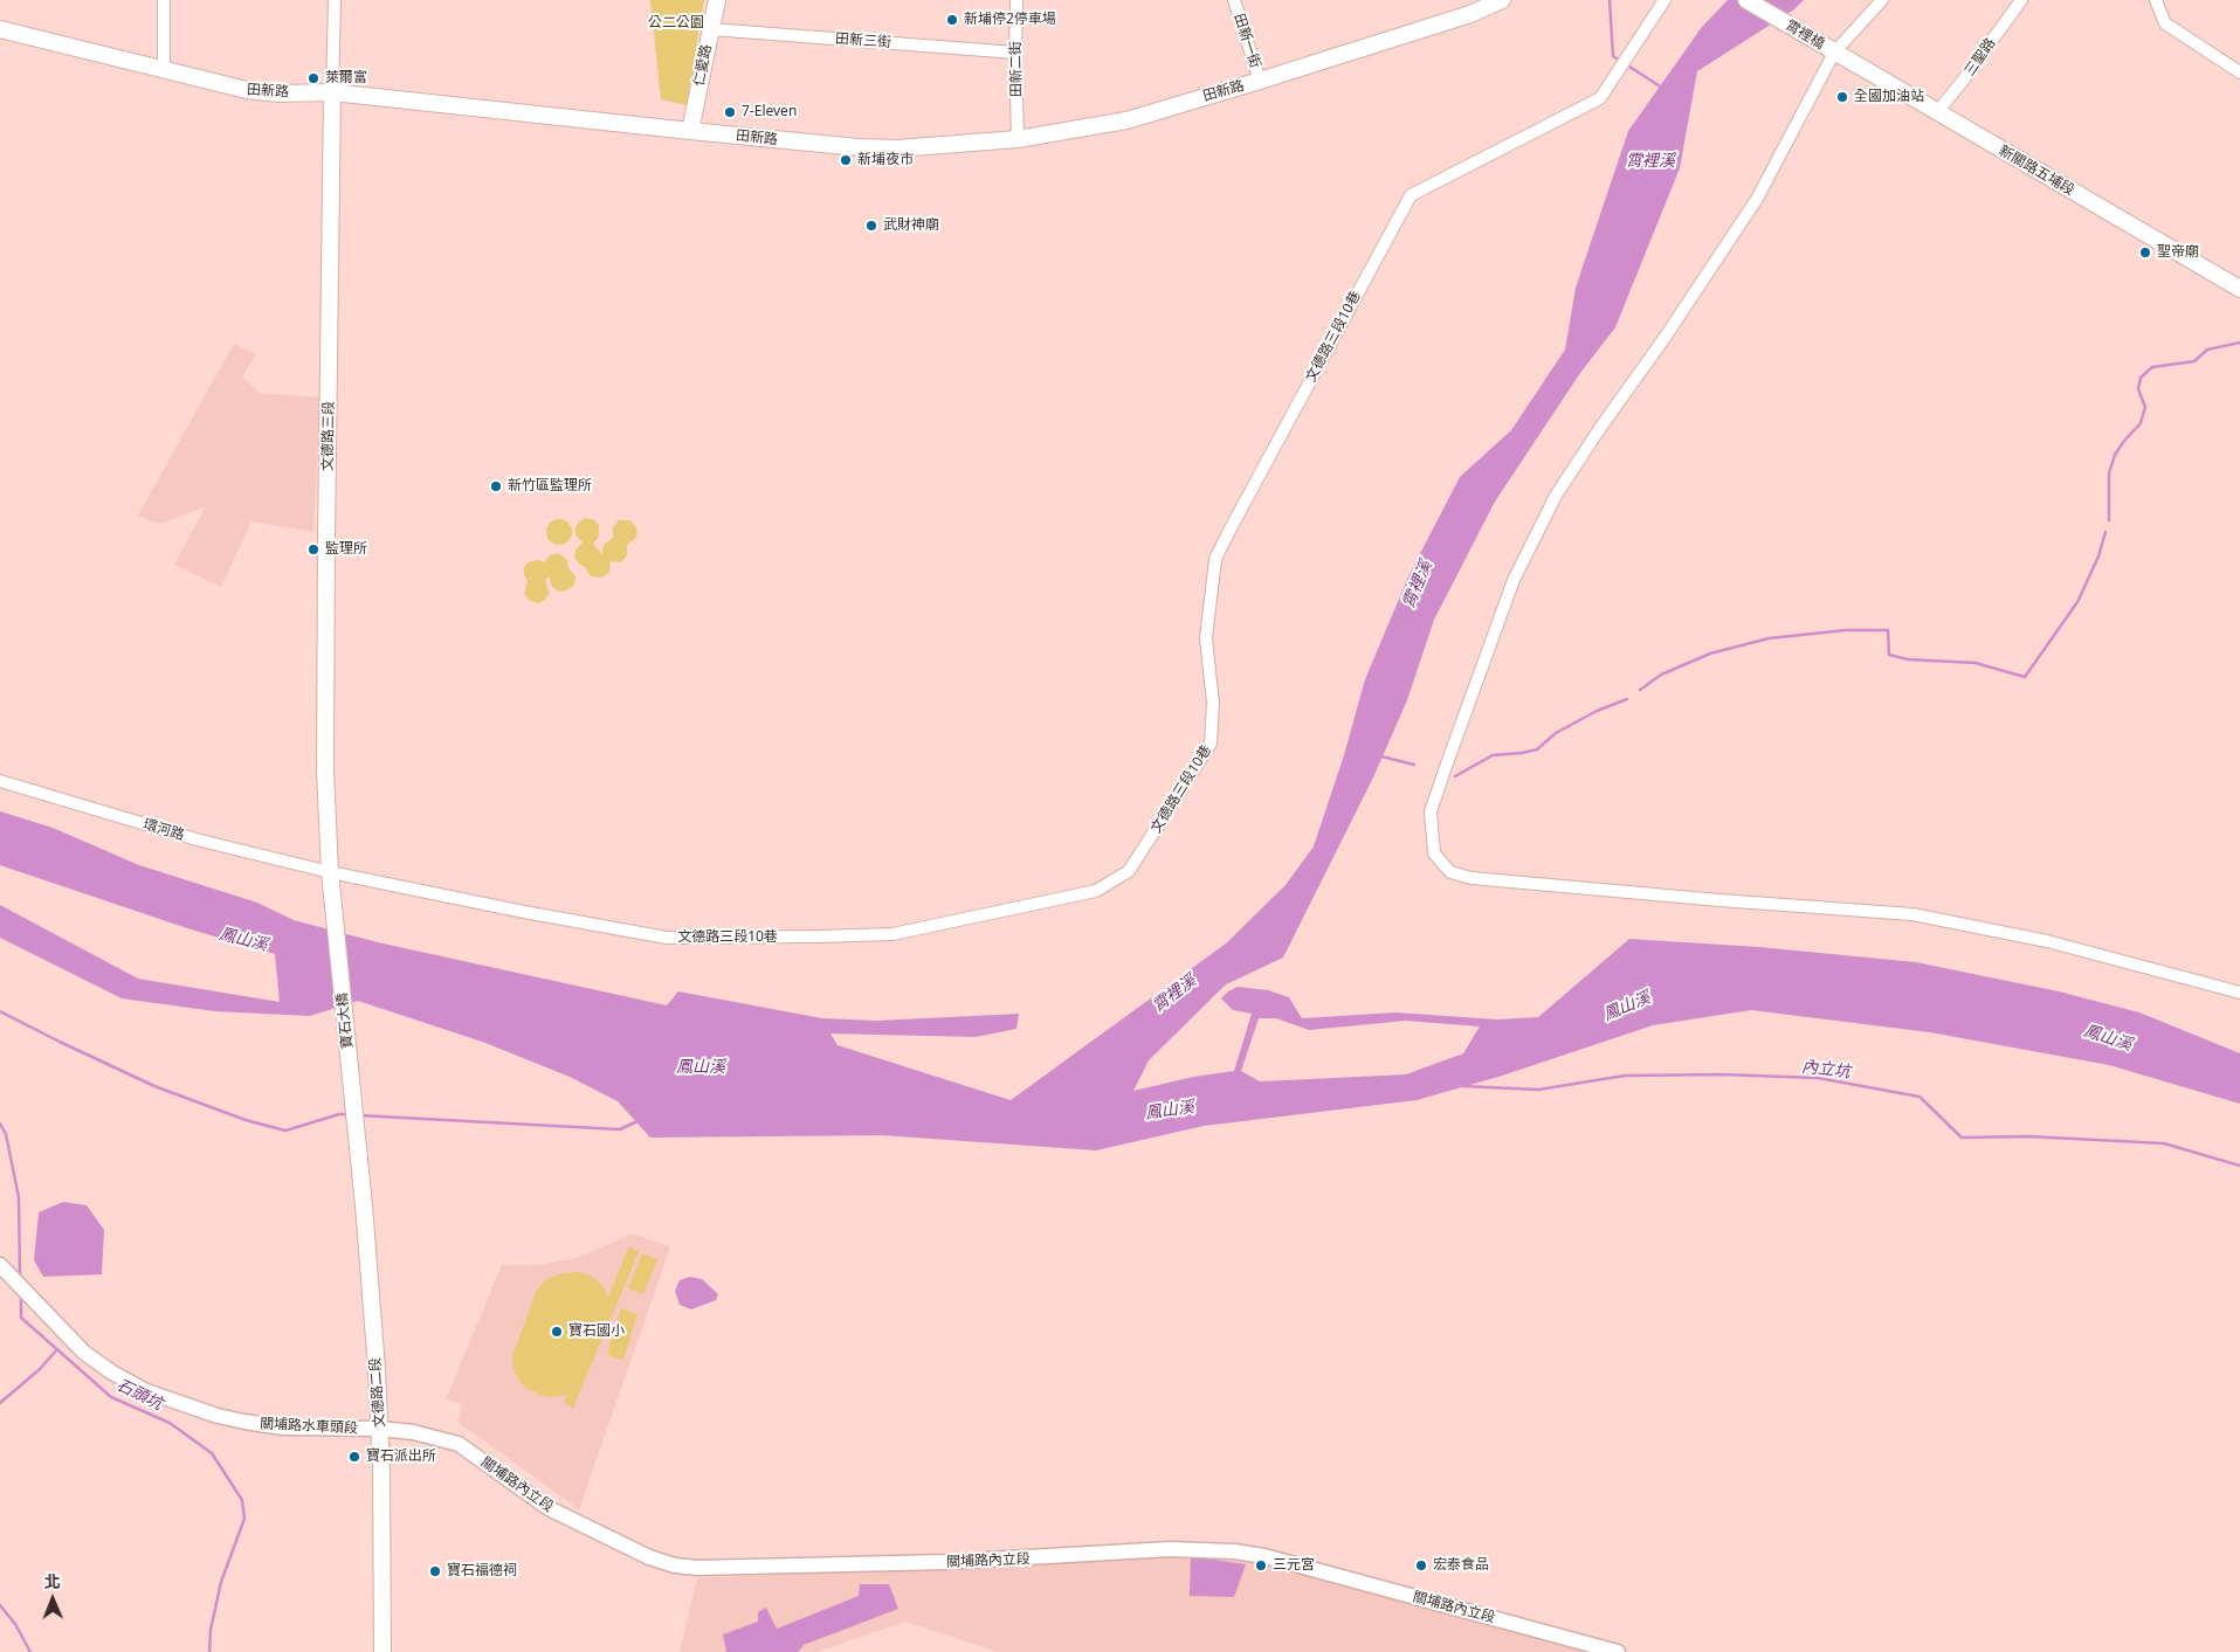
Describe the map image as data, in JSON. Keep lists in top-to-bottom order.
{
  "streets": {
    "main road": [
      "霄裡橋",
      "仁愛路",
      "田新路",
      "新關路五埔段",
      "文德路三段",
      "寶石大橋",
      "文德路二段"
    ],
    "street": [
      "田新三街",
      "田新一街",
      "三聖路",
      "田新二街",
      "文德路三段10巷",
      "環河路",
      "關埔路水車頭段",
      "關埔路內立段"
    ]
  },
  "crossings": [
    ["霄裡橋", "新關路五埔段"],
    ["田新三街", "仁愛路"],
    ["田新三街", "田新二街"],
    ["田新一街", "田新路"],
    ["三聖路", "新關路五埔段"],
    ["仁愛路", "田新路"],
    ["田新二街", "田新路"],
    ["田新路", "文德路三段"],
    ["文德路三段10巷", "文德路三段"],
    ["文德路三段10巷", "環河路"],
    ["文德路三段10巷", "寶石大橋"],
    ["文德路三段", "環河路"],
    ["文德路三段", "寶石大橋"],
    ["環河路", "寶石大橋"],
    ["寶石大橋", "文德路二段"],
    ["文德路二段", "關埔路水車頭段"],
    ["文德路二段", "關埔路內立段"],
    ["關埔路水車頭段", "關埔路內立段"]
  ],
  "water": [
    "霄裡溪",
    "鳳山溪",
    "內立坑",
    "石頭坑"
  ],
  "parks": ["公二公園"],
  "places": [
    "新埔停2停車場",
    "萊爾富",
    "全國加油站",
    "7-Eleven",
    "新埔夜市",
    "武財神廟",
    "聖帝廟",
    "新竹區監理所",
    "監理所",
    "寶石國小",
    "寶石派出所",
    "三元宮",
    "宏泰食品",
    "寶石福德祠"
  ],
  "north": "top"
}
